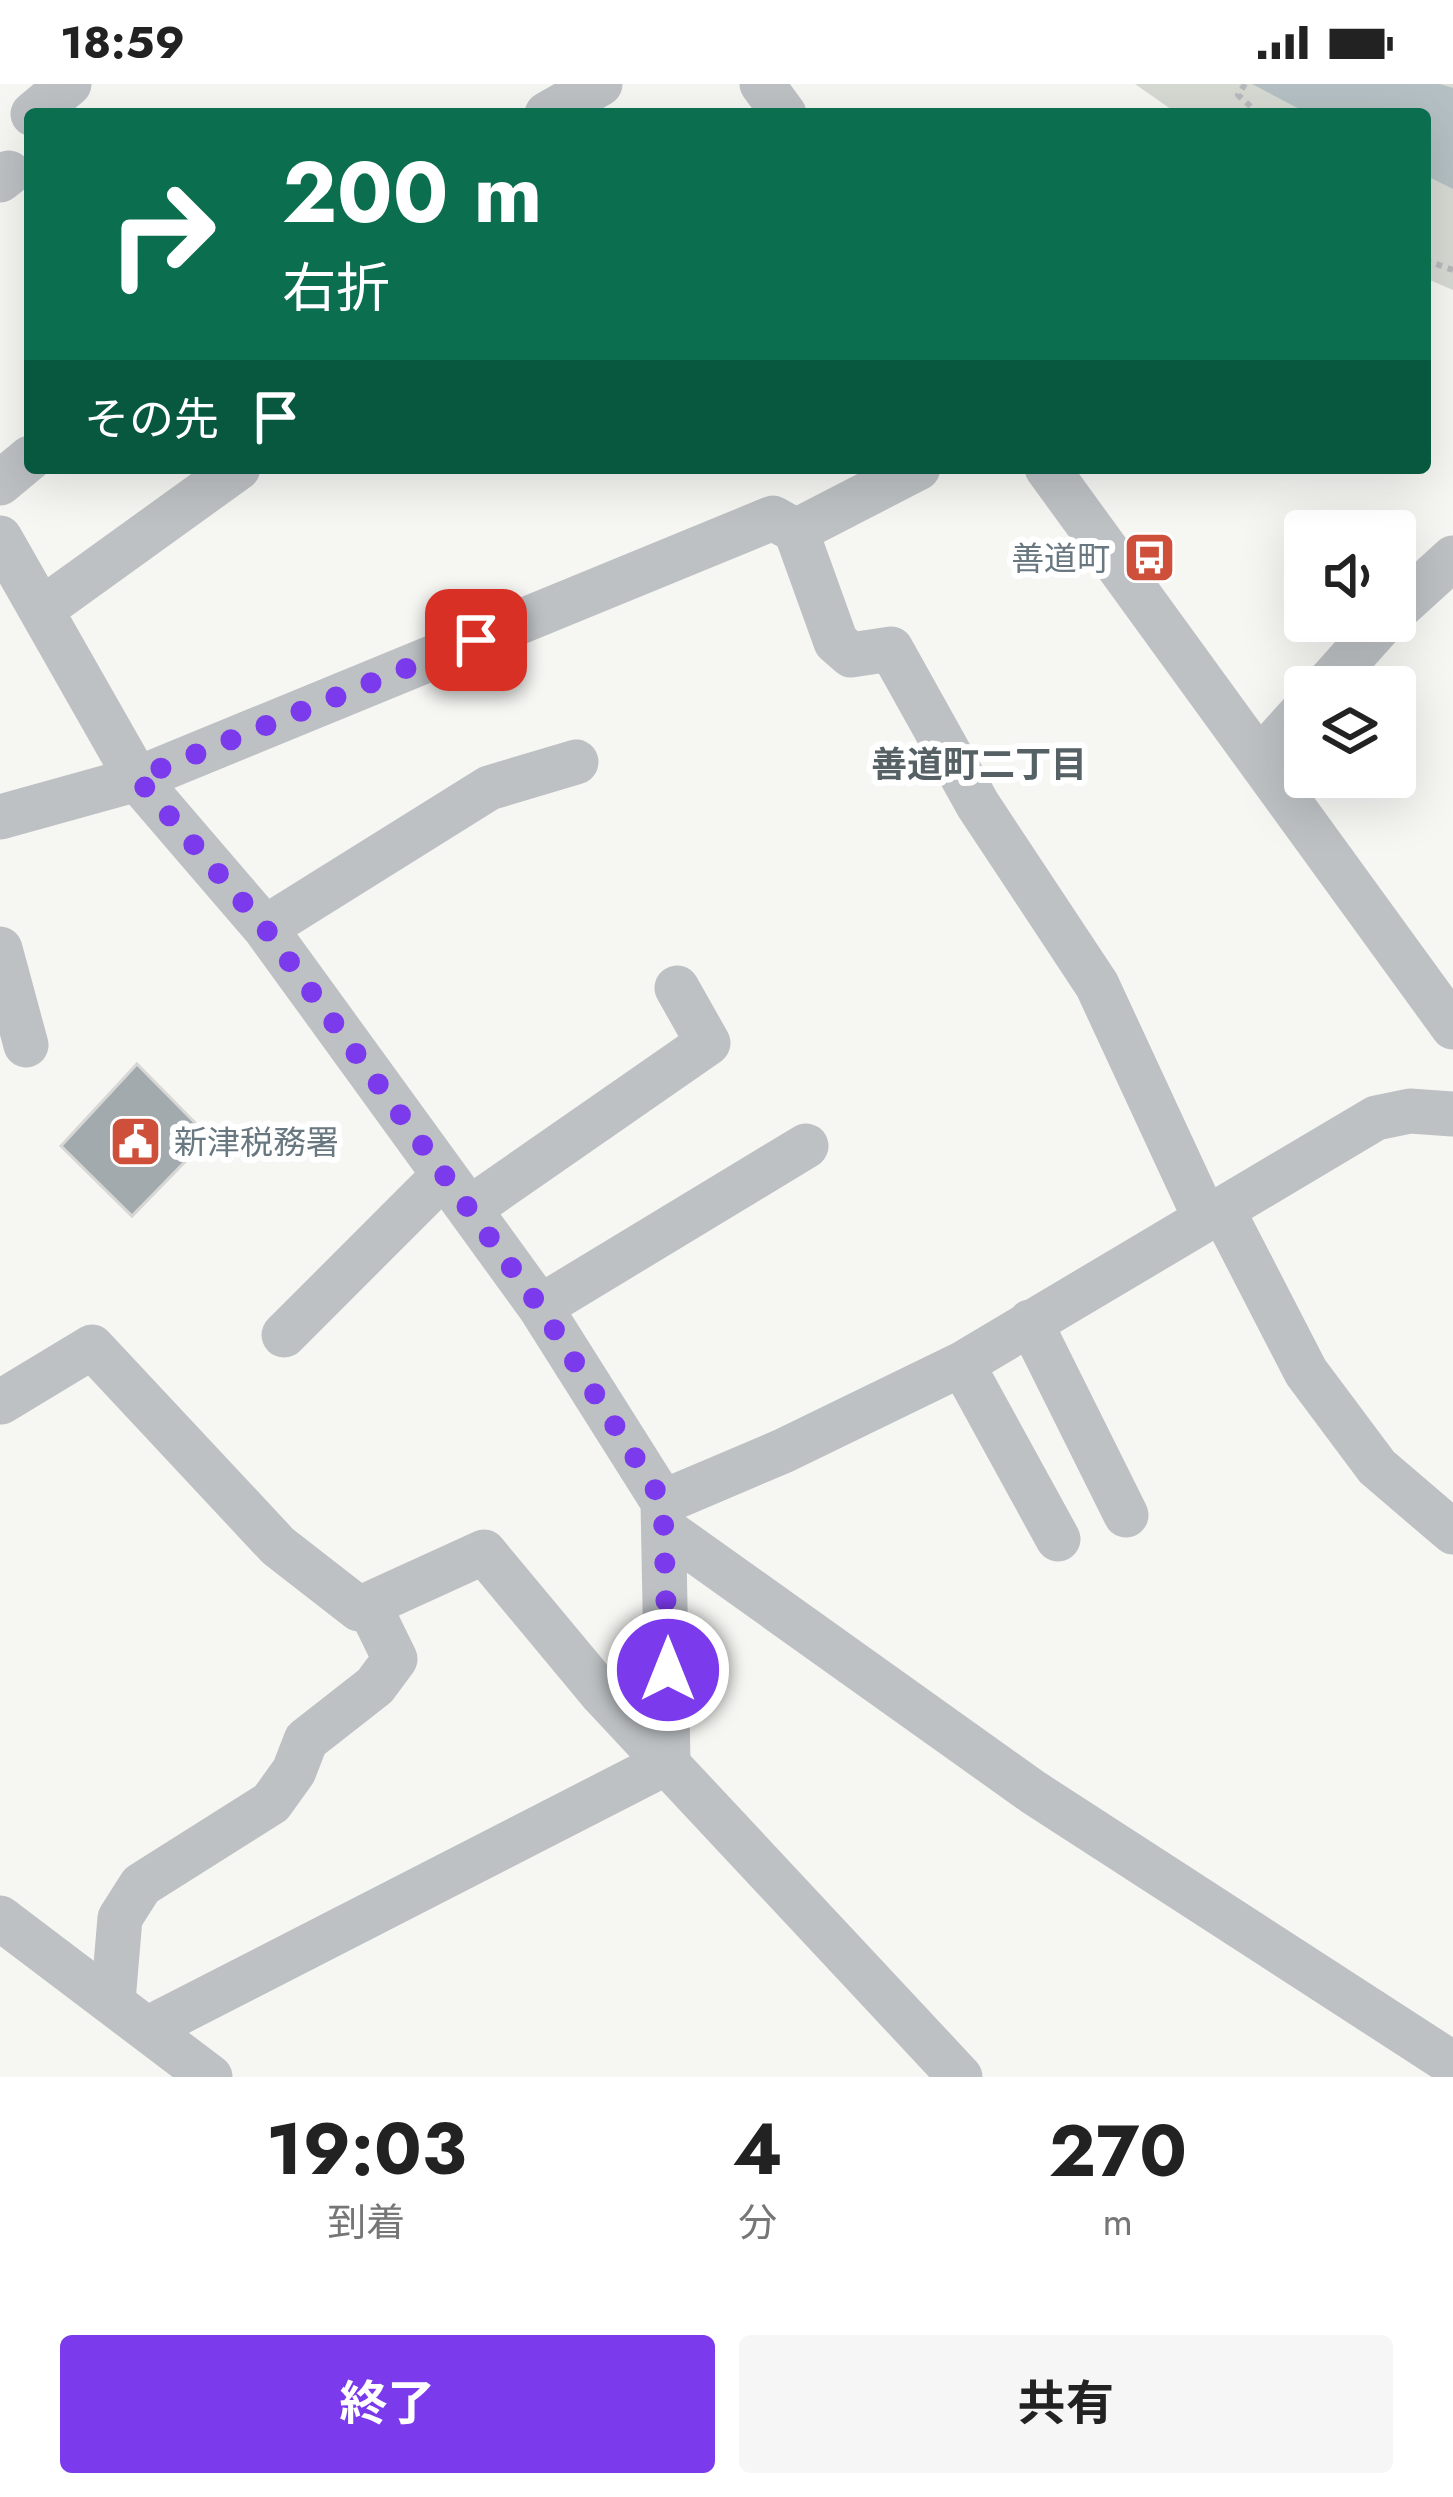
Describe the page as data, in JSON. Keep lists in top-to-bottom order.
{
  "districts": ["善道町二丁目"],
  "places": {
    "bus stop": ["善道町"],
    "public building": ["新津税務署"]
  },
  "page": {
    "status": "18:59",
    "turn": ["200 m", "右折"],
    "then": "その先",
    "eta": [
      "19:03",
      "到着",
      "4",
      "分",
      "270",
      "m"
    ],
    "buttons": ["終了", "共有"]
  }
}
